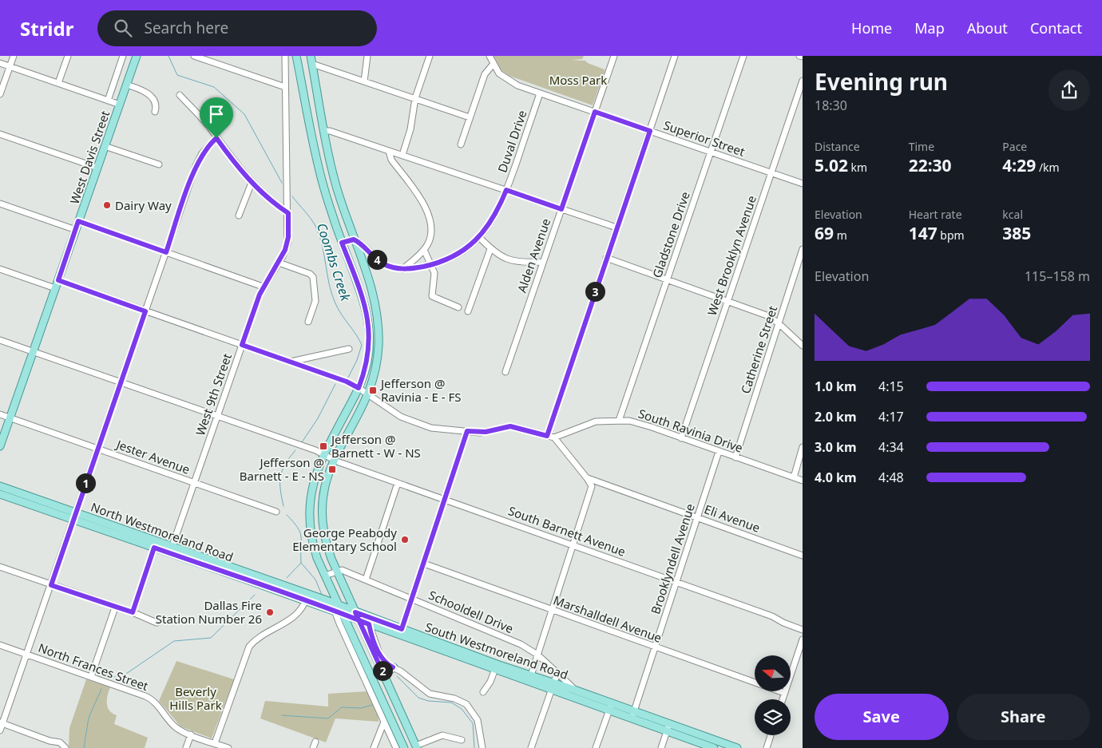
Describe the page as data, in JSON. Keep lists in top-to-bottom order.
{
  "streets": {
    "main road": ["West Davis Street", "North Westmoreland Road", "South Westmoreland Road"],
    "street": [
      "Superior Street",
      "Duval Drive",
      "Gladstone Drive",
      "Alden Avenue",
      "West Brooklyn Avenue",
      "Catherine Street",
      "West 9th Street",
      "South Ravinia Drive",
      "Jester Avenue",
      "Eli Avenue",
      "South Barnett Avenue",
      "Brooklyndell Avenue",
      "Schooldell Drive",
      "Marshalldell Avenue",
      "North Frances Street"
    ]
  },
  "crossings": [
    ["Superior Street", "Duval Drive"],
    ["Superior Street", "Gladstone Drive"],
    ["Superior Street", "Alden Avenue"],
    ["Superior Street", "West Brooklyn Avenue"],
    ["West Davis Street", "Jester Avenue"],
    ["West Davis Street", "South Barnett Avenue"],
    ["Gladstone Drive", "South Ravinia Drive"],
    ["West Brooklyn Avenue", "South Ravinia Drive"],
    ["Catherine Street", "South Ravinia Drive"],
    ["West 9th Street", "Jester Avenue"],
    ["West 9th Street", "South Barnett Avenue"],
    ["West 9th Street", "North Westmoreland Road"],
    ["South Ravinia Drive", "Brooklyndell Avenue"],
    ["Eli Avenue", "Brooklyndell Avenue"],
    ["South Barnett Avenue", "Brooklyndell Avenue"],
    ["North Westmoreland Road", "South Westmoreland Road"],
    ["Brooklyndell Avenue", "Marshalldell Avenue"],
    ["Brooklyndell Avenue", "South Westmoreland Road"],
    ["Schooldell Drive", "South Westmoreland Road"]
  ],
  "water": ["Coombs Creek"],
  "parks": ["Moss Park", "Beverly Hills Park"],
  "places": {
    "other": ["Dairy Way", "George Peabody Elementary School", "Dallas Fire Station Number 26"],
    "transit": ["Jefferson @ Ravinia - E - FS", "Jefferson @ Barnett - W - NS", "Jefferson @ Barnett - E - NS"]
  },
  "north": "left",
  "page": {
    "header": "Stridr",
    "search": "Search here",
    "nav": [
      "Home",
      "Map",
      "About",
      "Contact"
    ],
    "heading": ["Evening run", "18:30"],
    "stats": [
      ["Distance", "5.02 km"],
      ["Time", "22:30"],
      ["Pace", "4:29 /km"],
      ["Elevation", "69 m"],
      ["Heart rate", "147 bpm"],
      ["kcal", "385"]
    ],
    "pins": [
      "4",
      "3",
      "1",
      "2"
    ],
    "chart": ["Elevation", "115–158 m"],
    "list": [
      {
        "name": "1.0 km",
        "note": "4:15"
      },
      {
        "name": "2.0 km",
        "note": "4:17"
      },
      {
        "name": "3.0 km",
        "note": "4:34"
      },
      {
        "name": "4.0 km",
        "note": "4:48"
      }
    ],
    "buttons": ["Save", "Share"]
  }
}
